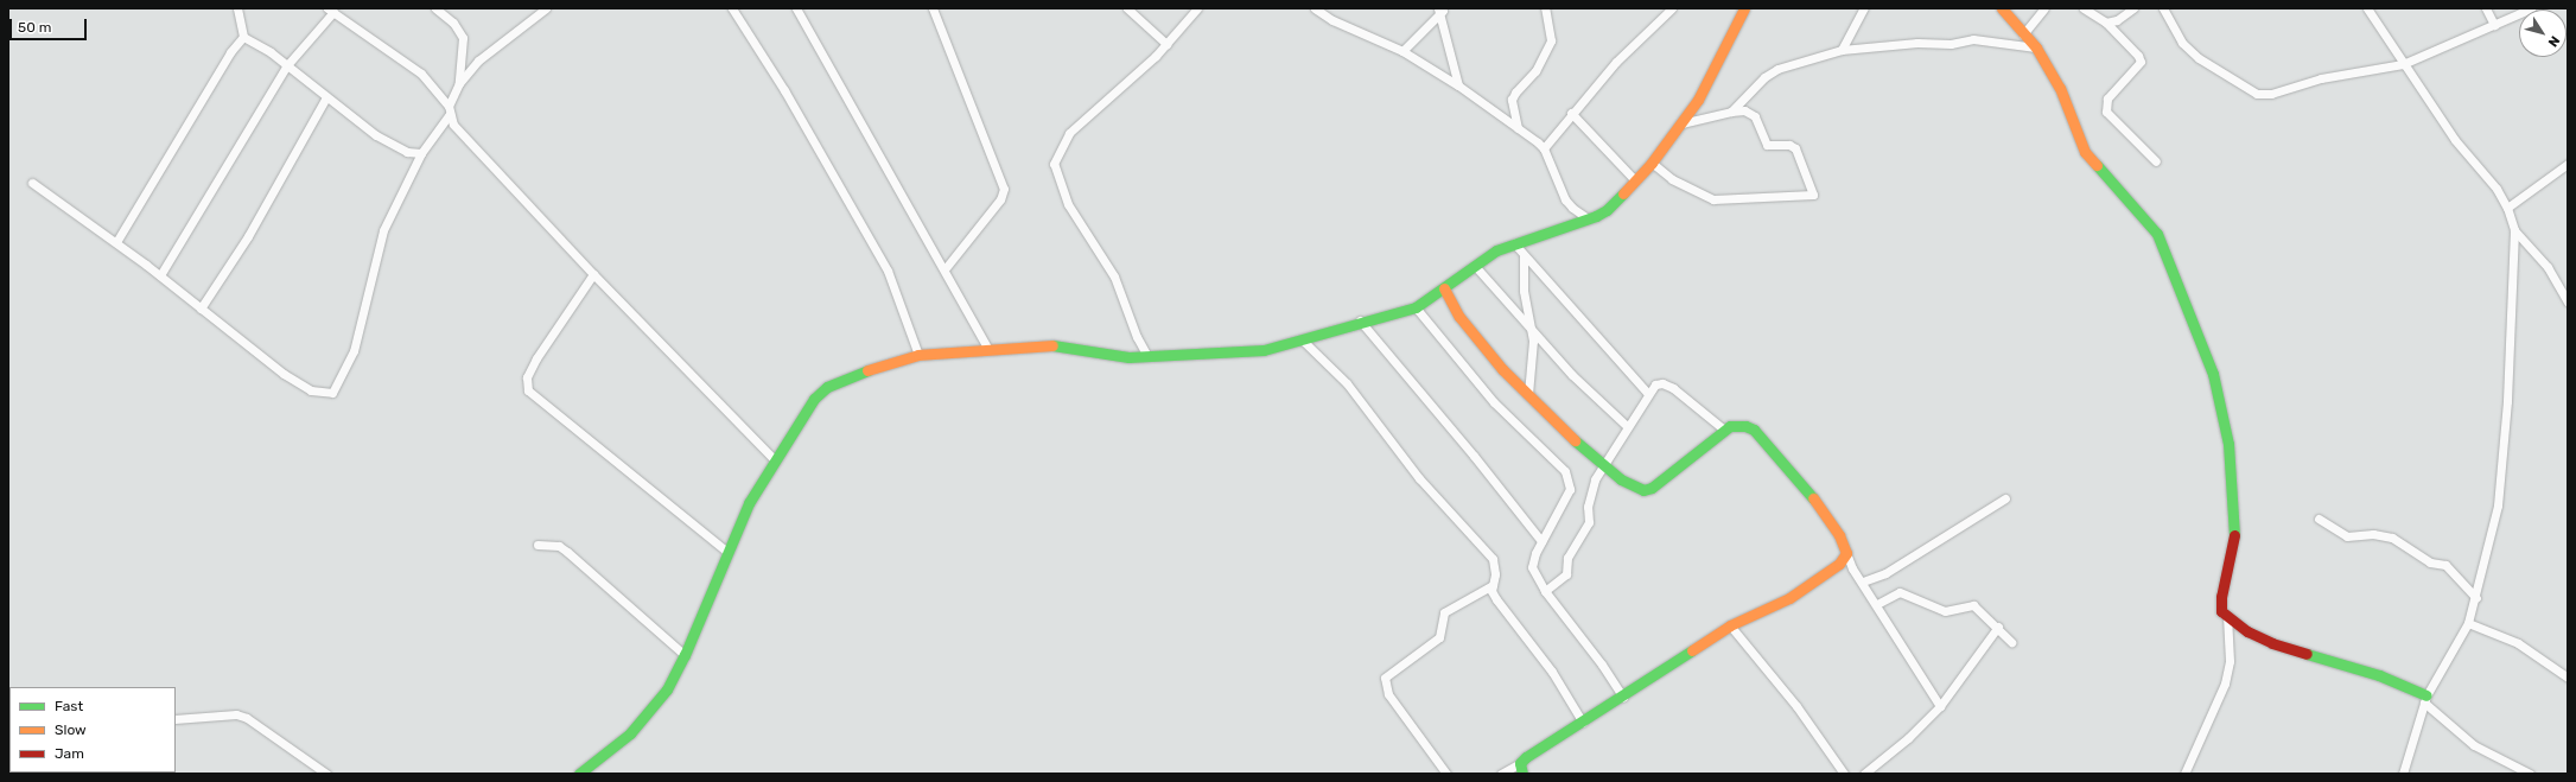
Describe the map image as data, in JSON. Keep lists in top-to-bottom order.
{
  "legend": ["Fast", "Slow", "Jam"],
  "scale_bar": "50 m",
  "north": "bottom right"
}
